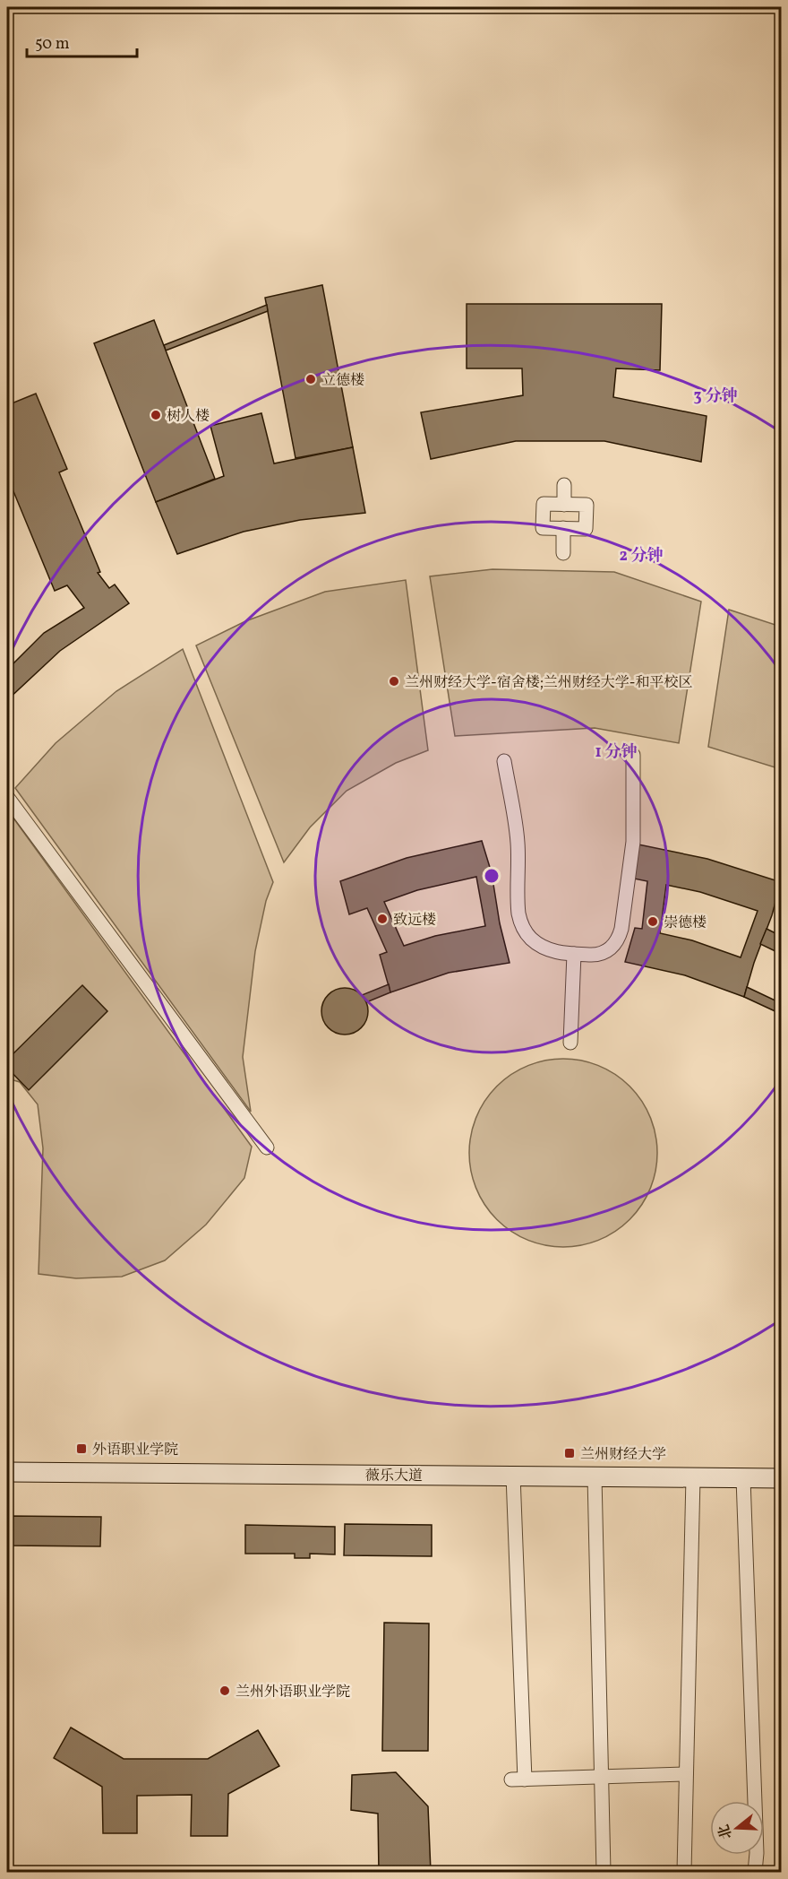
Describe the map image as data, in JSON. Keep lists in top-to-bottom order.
{
  "streets": {
    "main road": ["薇乐大道"]
  },
  "places": {
    "other": [
      "立德楼",
      "树人楼",
      "兰州财经大学-宿舍楼;兰州财经大学-和平校区",
      "致远楼",
      "崇德楼",
      "兰州外语职业学院"
    ],
    "transit": ["外语职业学院", "兰州财经大学"]
  },
  "scale_bar": "50 m",
  "north": "left",
  "rings": ["3 分钟", "2 分钟", "1 分钟"]
}
